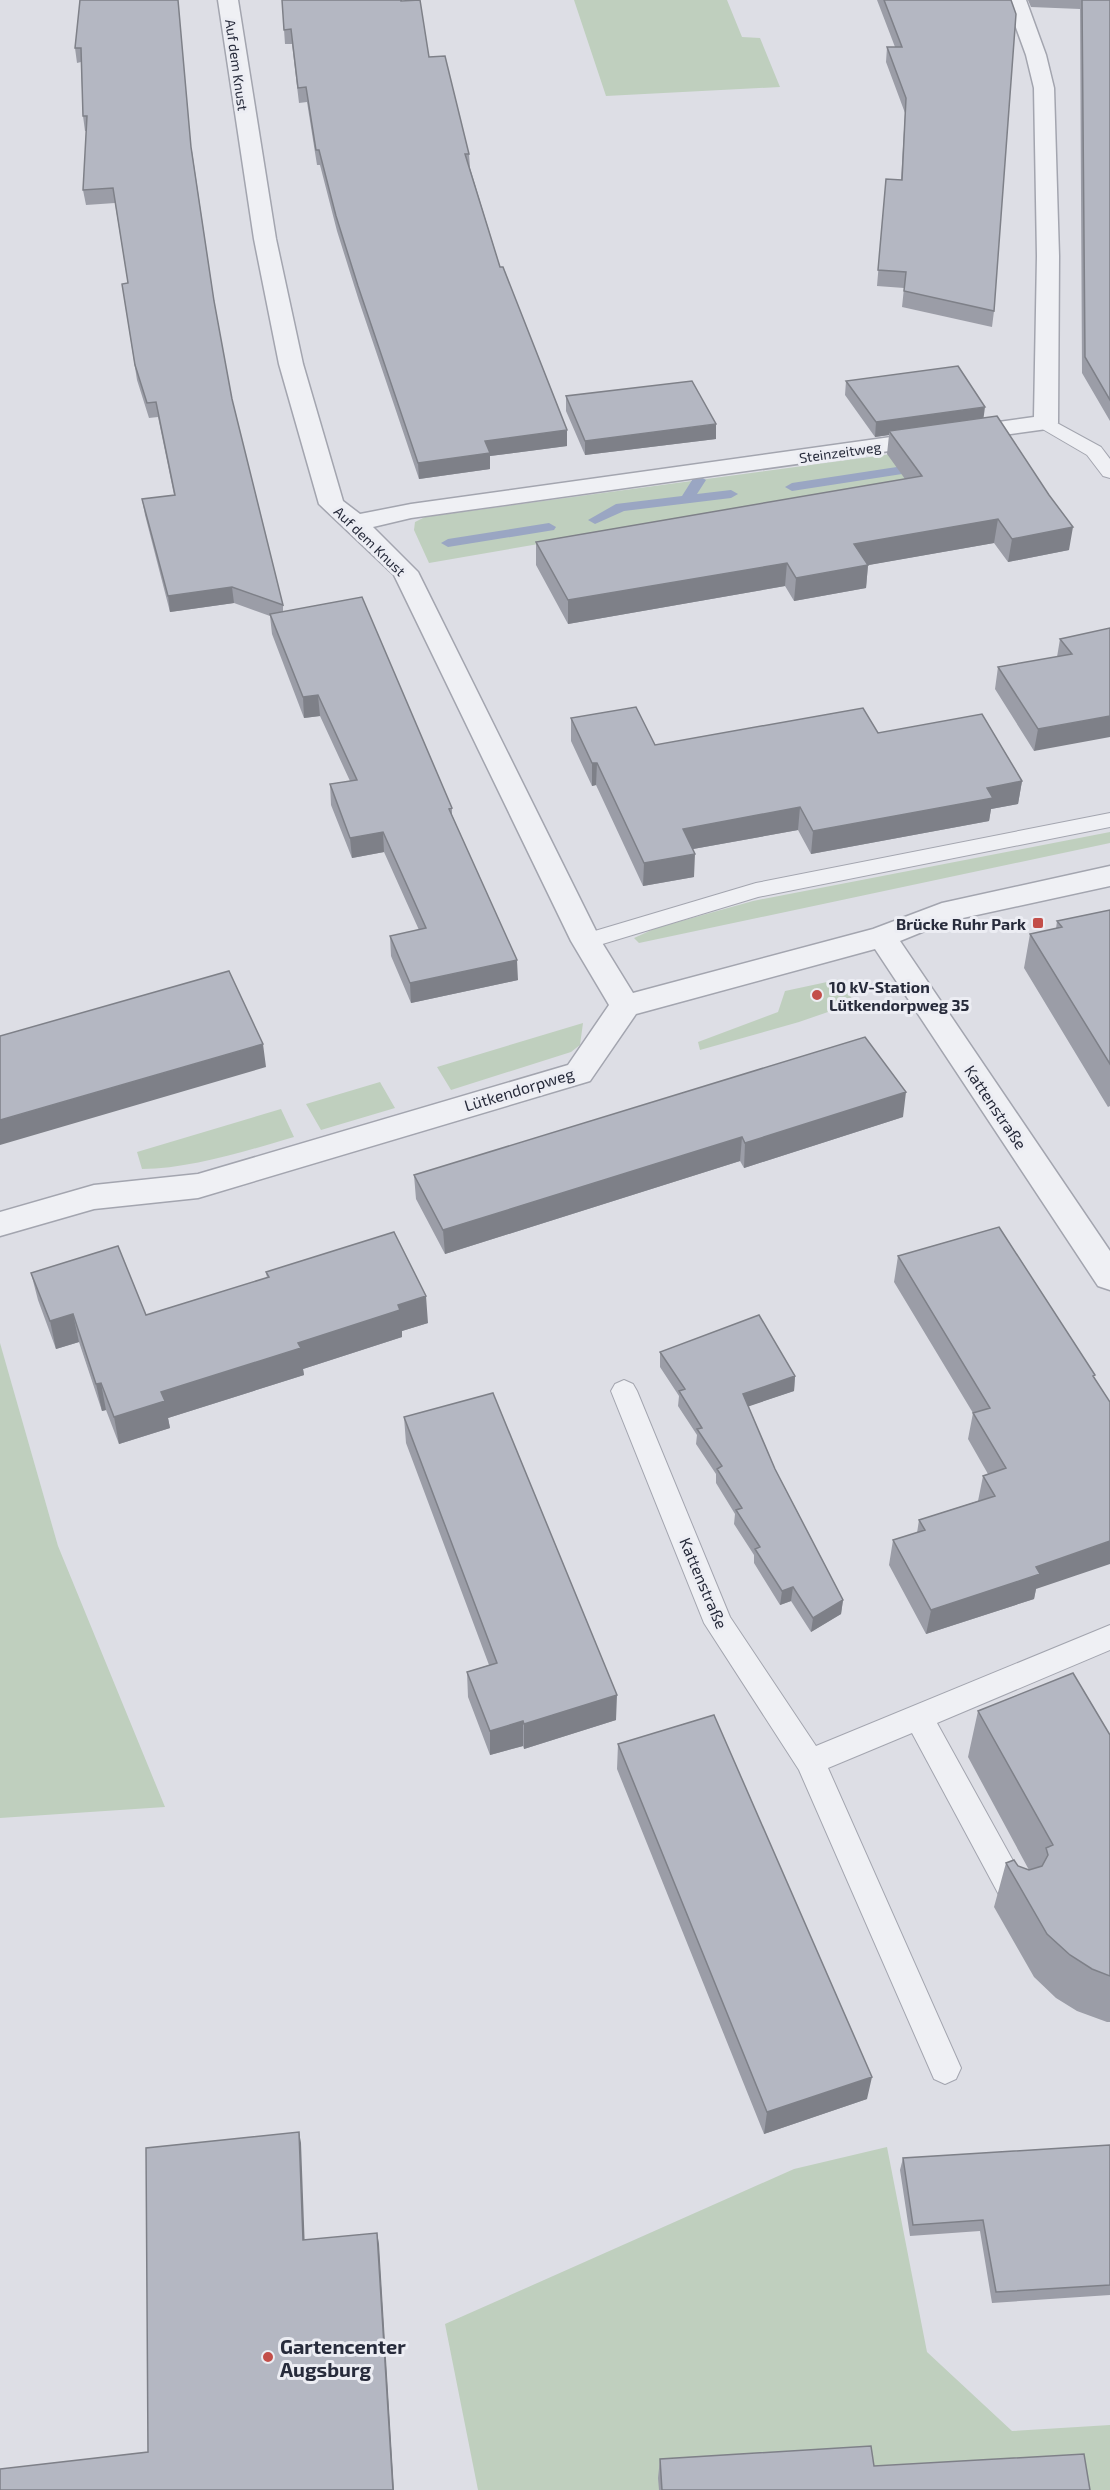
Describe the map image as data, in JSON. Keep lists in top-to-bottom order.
{
  "streets": {
    "street": [
      "Auf dem Knust",
      "Steinzeitweg",
      "Lütkendorpweg",
      "Kattenstraße"
    ]
  },
  "crossings": [
    ["Auf dem Knust", "Steinzeitweg"],
    ["Auf dem Knust", "Lütkendorpweg"]
  ],
  "places": {
    "transit": ["Brücke Ruhr Park"],
    "other": ["10 kV-Station Lütkendorpweg 35", "Gartencenter Augsburg"]
  }
}
